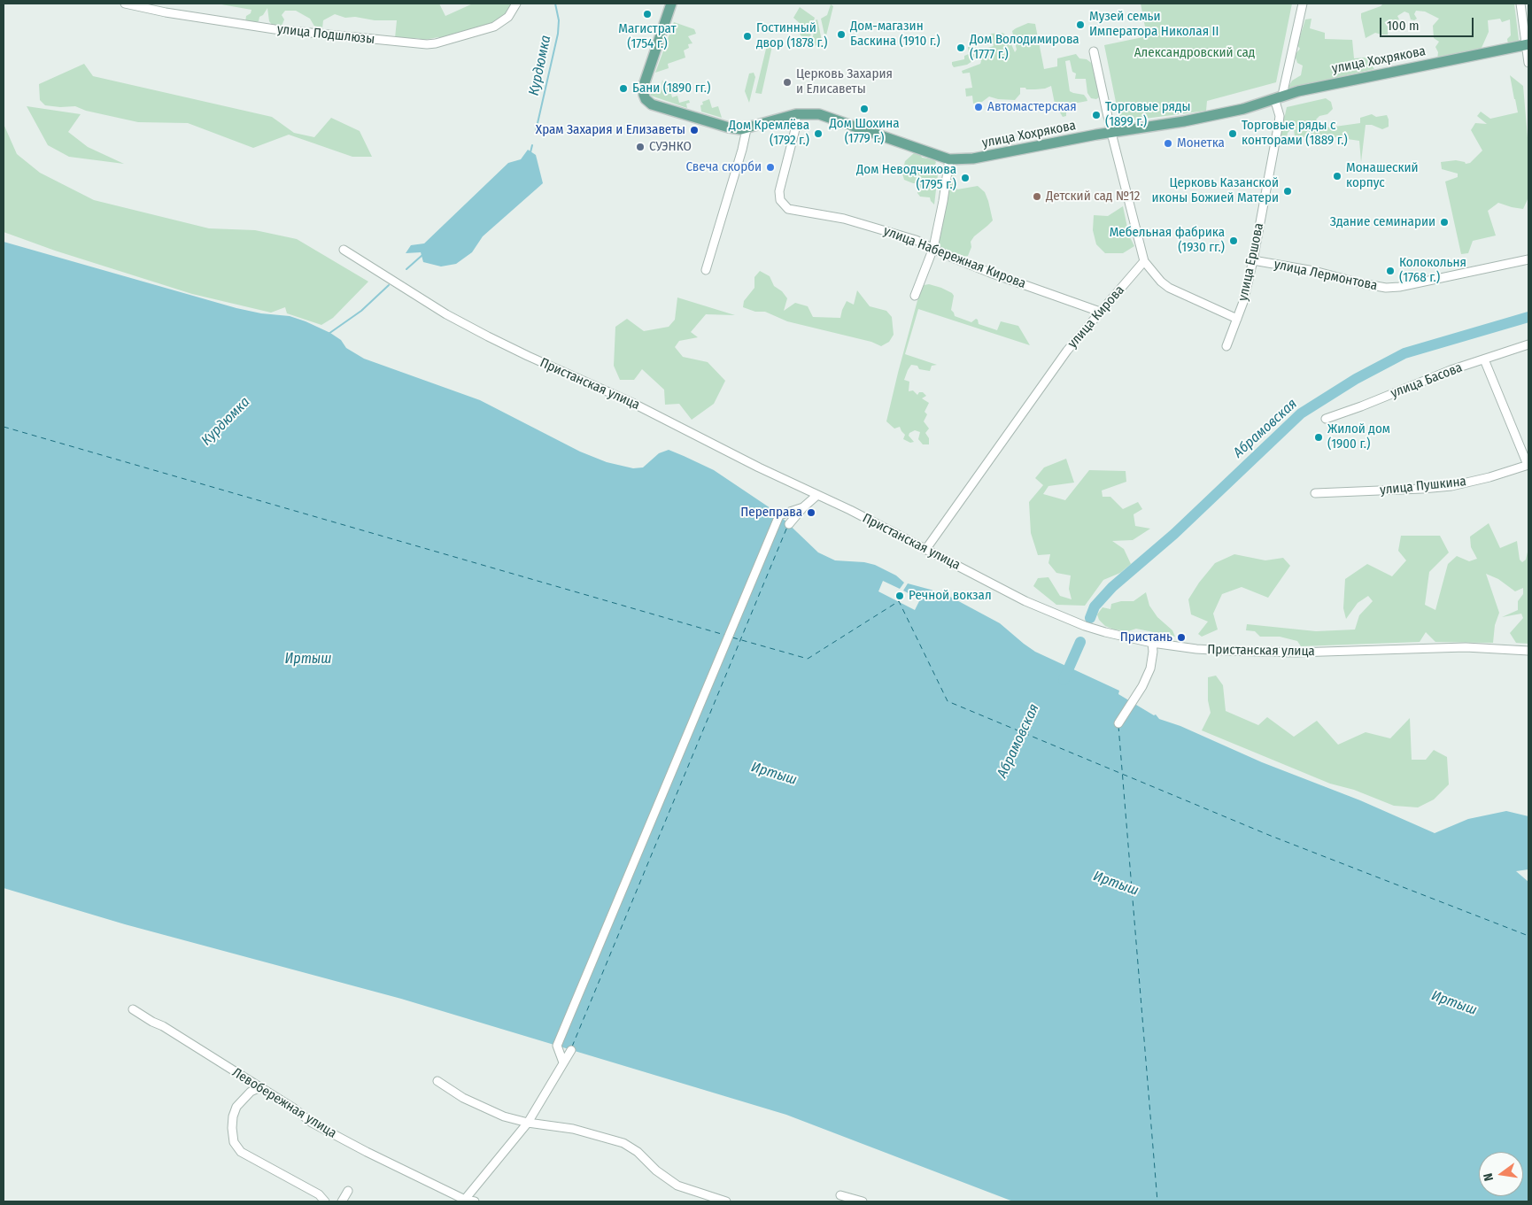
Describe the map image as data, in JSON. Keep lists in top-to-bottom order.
{
  "streets": {
    "main road": ["улица Хохрякова"],
    "street": [
      "улица Подшлюзы",
      "улица Набережная Кирова",
      "улица Ершова",
      "улица Лермонтова",
      "улица Кирова",
      "улица Басова",
      "Пристанская улица",
      "улица Пушкина",
      "Левобережная улица"
    ]
  },
  "crossings": [
    ["улица Хохрякова", "улица Набережная Кирова"],
    ["улица Хохрякова", "улица Ершова"],
    ["улица Набережная Кирова", "улица Кирова"],
    ["улица Ершова", "улица Лермонтова"],
    ["улица Кирова", "Пристанская улица"]
  ],
  "water": ["Курдюмка", "Абрамовская", "Иртыш"],
  "parks": ["Александровский сад"],
  "places": [
    "Магистрат (1754 г.)",
    "Музей семьи Императора Николая II",
    "Дом-магазин Баскина (1910 г.)",
    "Гостинный двор (1878 г.)",
    "Дом Володимирова (1777 г.)",
    "Церковь Захария и Елисаветы",
    "Бани (1890 гг.)",
    "Автомастерская",
    "Дом Шохина (1779 г.)",
    "Торговые ряды (1899 г.)",
    "Храм Захария и Елизаветы",
    "Дом Кремлёва (1792 г.)",
    "Торговые ряды с конторами (1889 г.)",
    "Монетка",
    "СУЭНКО",
    "Свеча скорби",
    "Монашеский корпус",
    "Дом Неводчикова (1795 г.)",
    "Церковь Казанской иконы Божией Матери",
    "Детский сад №12",
    "Здание семинарии",
    "Мебельная фабрика (1930 гг.)",
    "Колокольня (1768 г.)",
    "Жилой дом (1900 г.)",
    "Переправа",
    "Речной вокзал",
    "Пристань"
  ],
  "scale_bar": "100 m",
  "north": "left"
}
